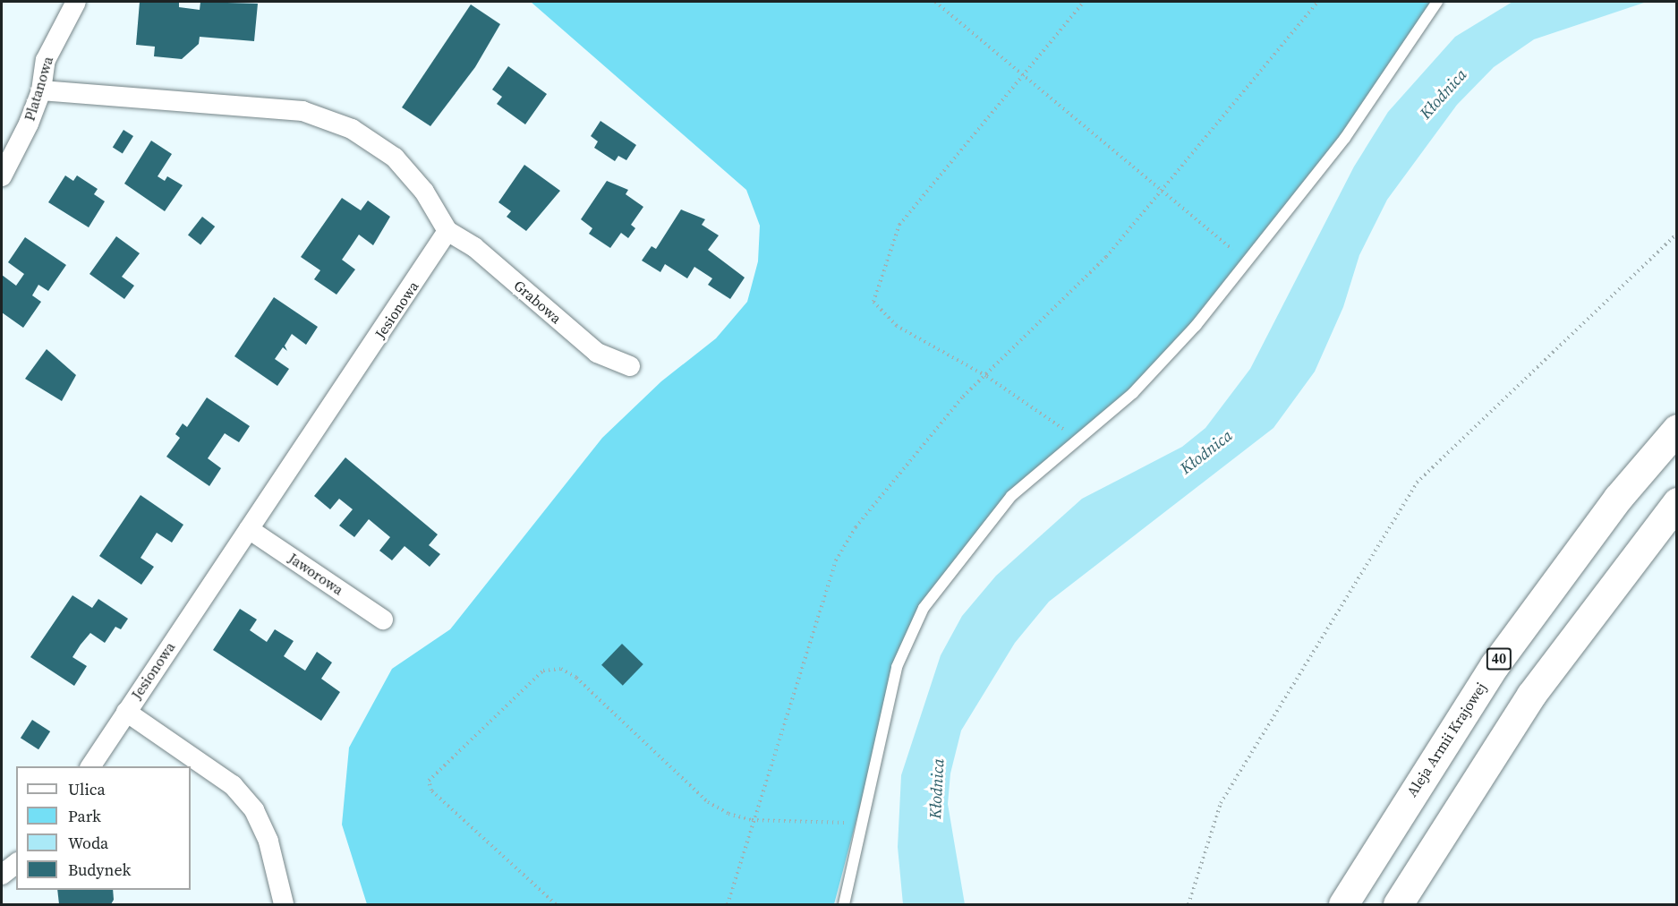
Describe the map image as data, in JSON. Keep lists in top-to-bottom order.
{
  "streets": {
    "main road": ["40", "Aleja Armii Krajowej"],
    "street": [
      "Platanowa",
      "Grabowa",
      "Jesionowa",
      "Jaworowa"
    ]
  },
  "crossings": [
    ["Grabowa", "Jesionowa"],
    ["Jesionowa", "Jaworowa"]
  ],
  "water": ["Kłodnica"],
  "legend": [
    "Ulica",
    "Park",
    "Woda",
    "Budynek"
  ]
}
